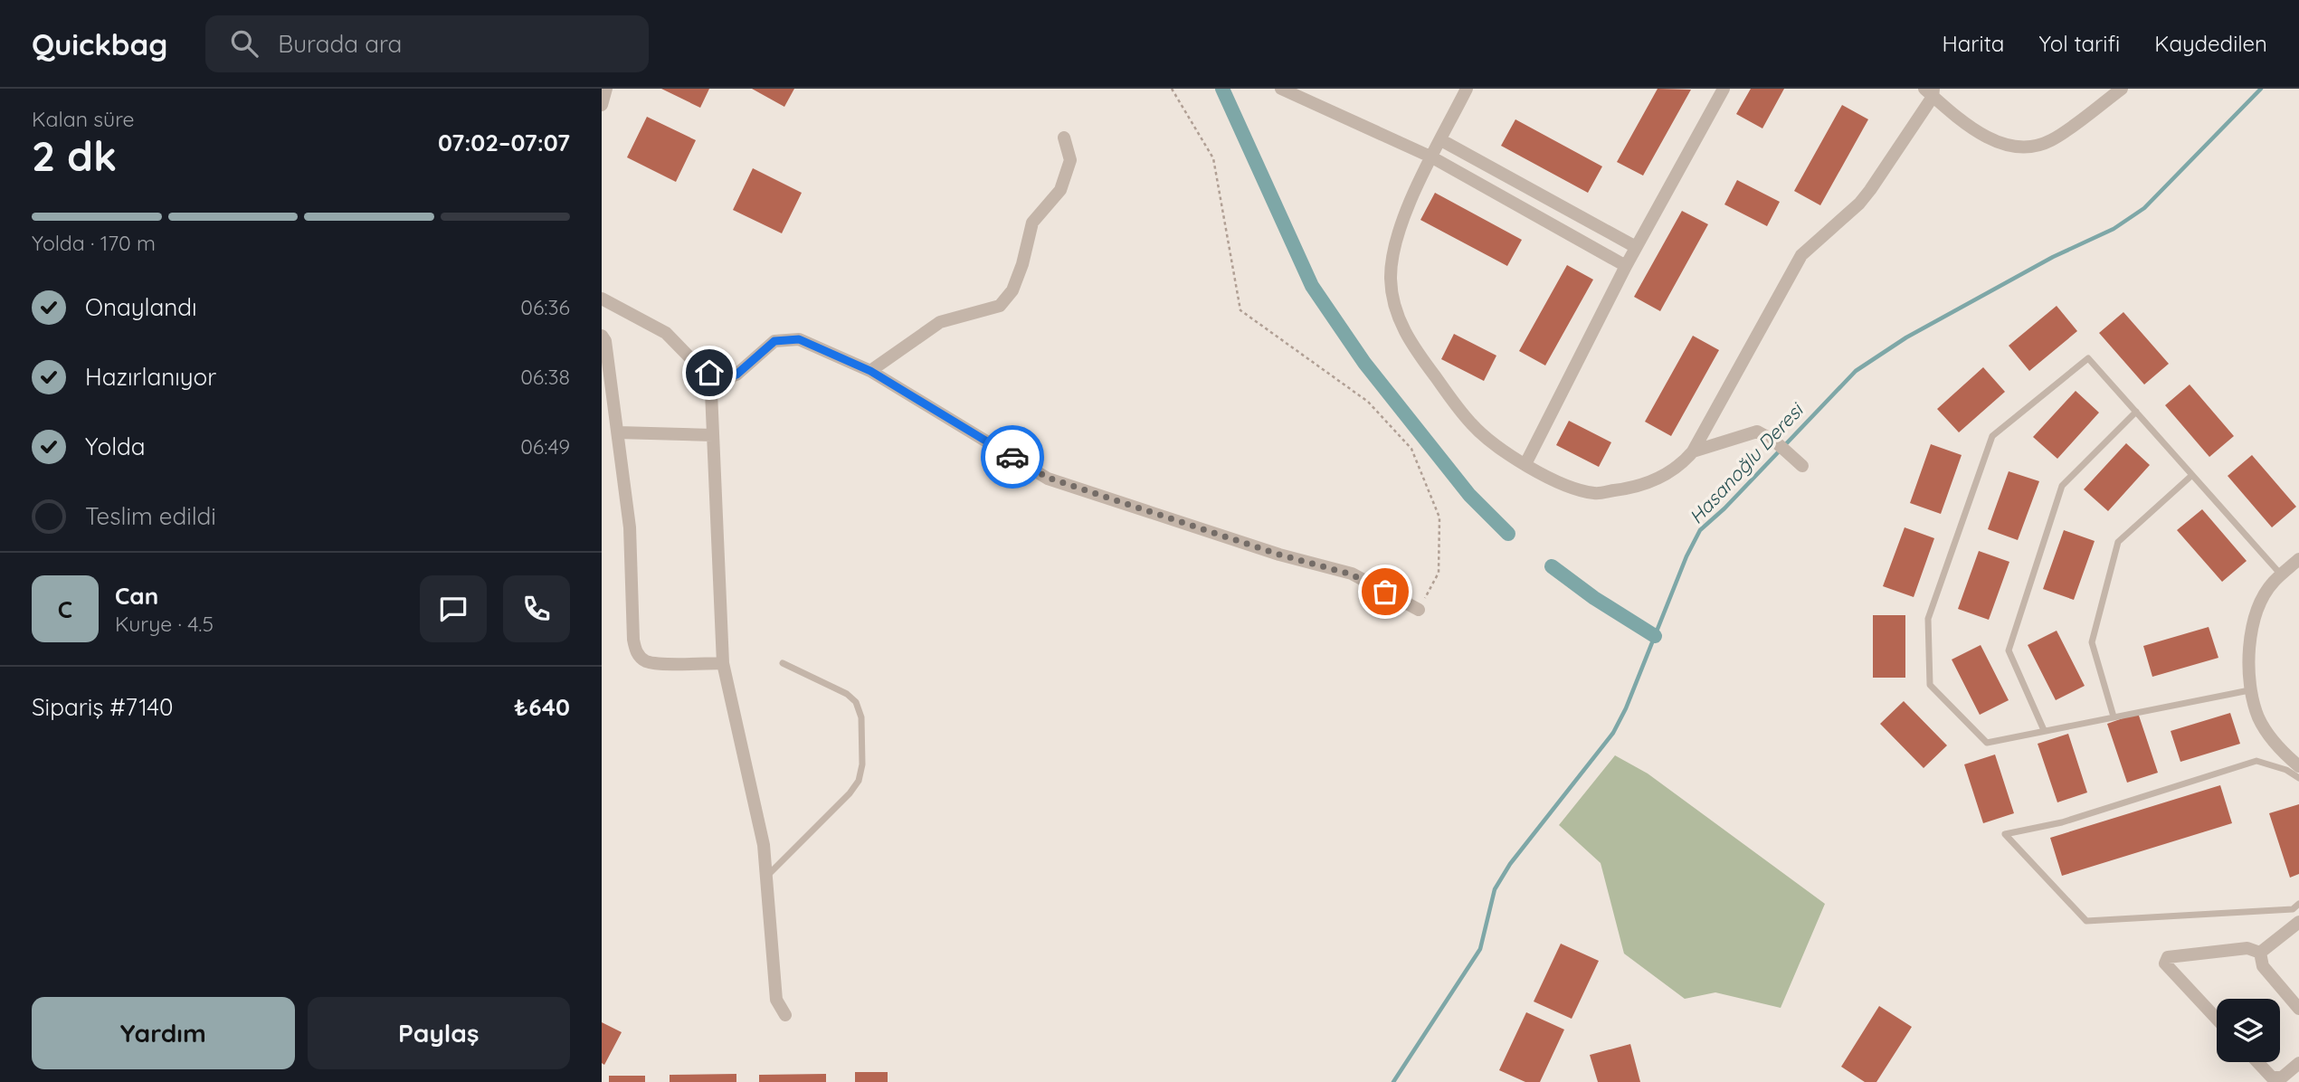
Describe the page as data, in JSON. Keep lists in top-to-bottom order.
{
  "water": ["Hasanoğlu Deresi"],
  "page": {
    "header": "Quickbag",
    "search": "Burada ara",
    "nav": ["Harita", "Yol tarifi", "Kaydedilen"],
    "heading": ["2 dk", "Kalan süre", "07:02–07:07"],
    "panel": [
      "Can",
      "Kurye · 4.5",
      "Sipariş #7140",
      "₺640"
    ],
    "bar": "Yolda · 170 m",
    "list": [
      ["Onaylandı", "06:36"],
      ["Hazırlanıyor", "06:38"],
      ["Yolda", "06:49"],
      "Teslim edildi"
    ],
    "round": "C",
    "buttons": ["Yardım", "Paylaş"]
  }
}
